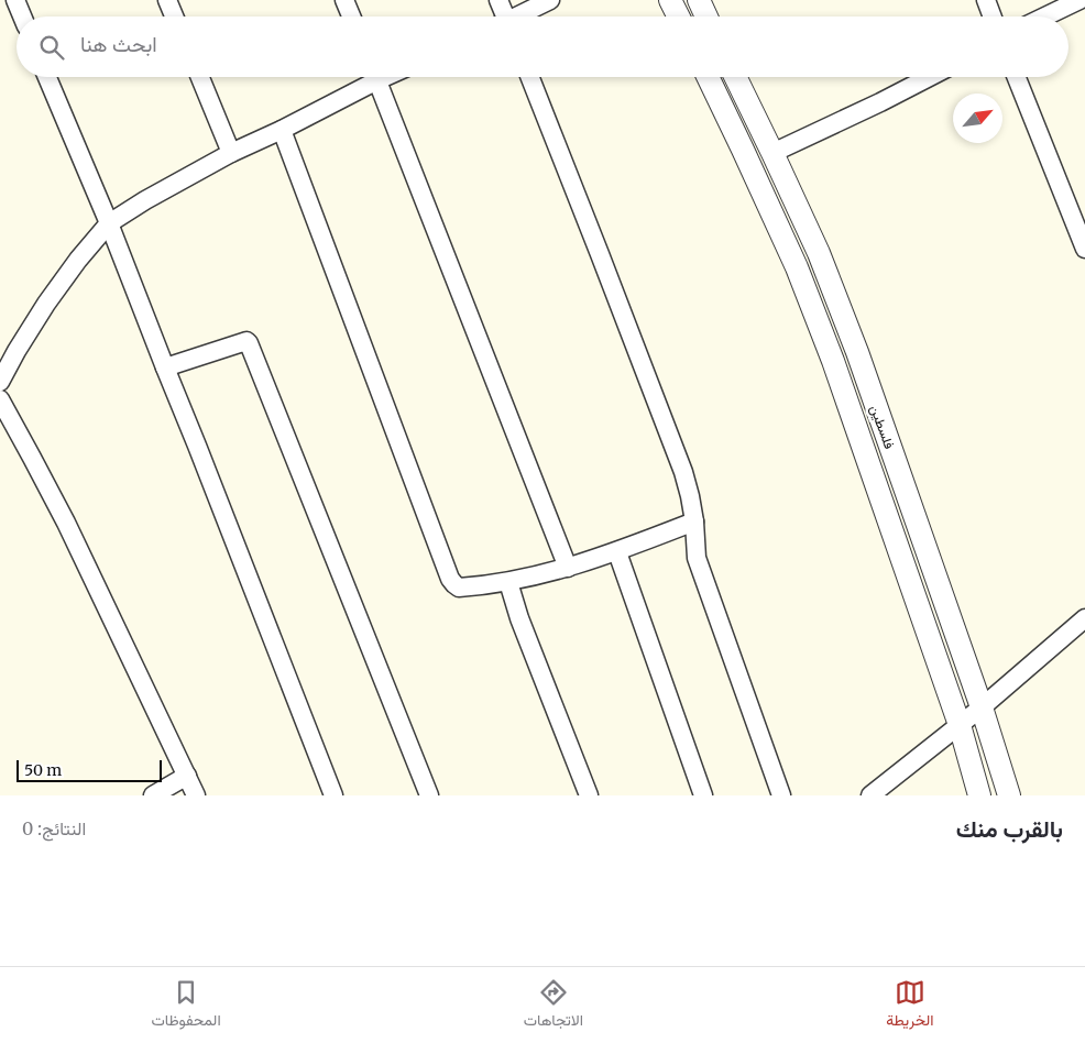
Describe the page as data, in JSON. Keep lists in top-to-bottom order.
{
  "streets": {
    "street": ["فلسطين"]
  },
  "scale_bar": "50 m",
  "north": "top right",
  "page": {
    "search": "ابحث هنا",
    "scale": "50 m",
    "heading": ["بالقرب منك", "النتائج: 0"],
    "nav": ["الخريطة", "الاتجاهات", "المحفوظات"]
  }
}
